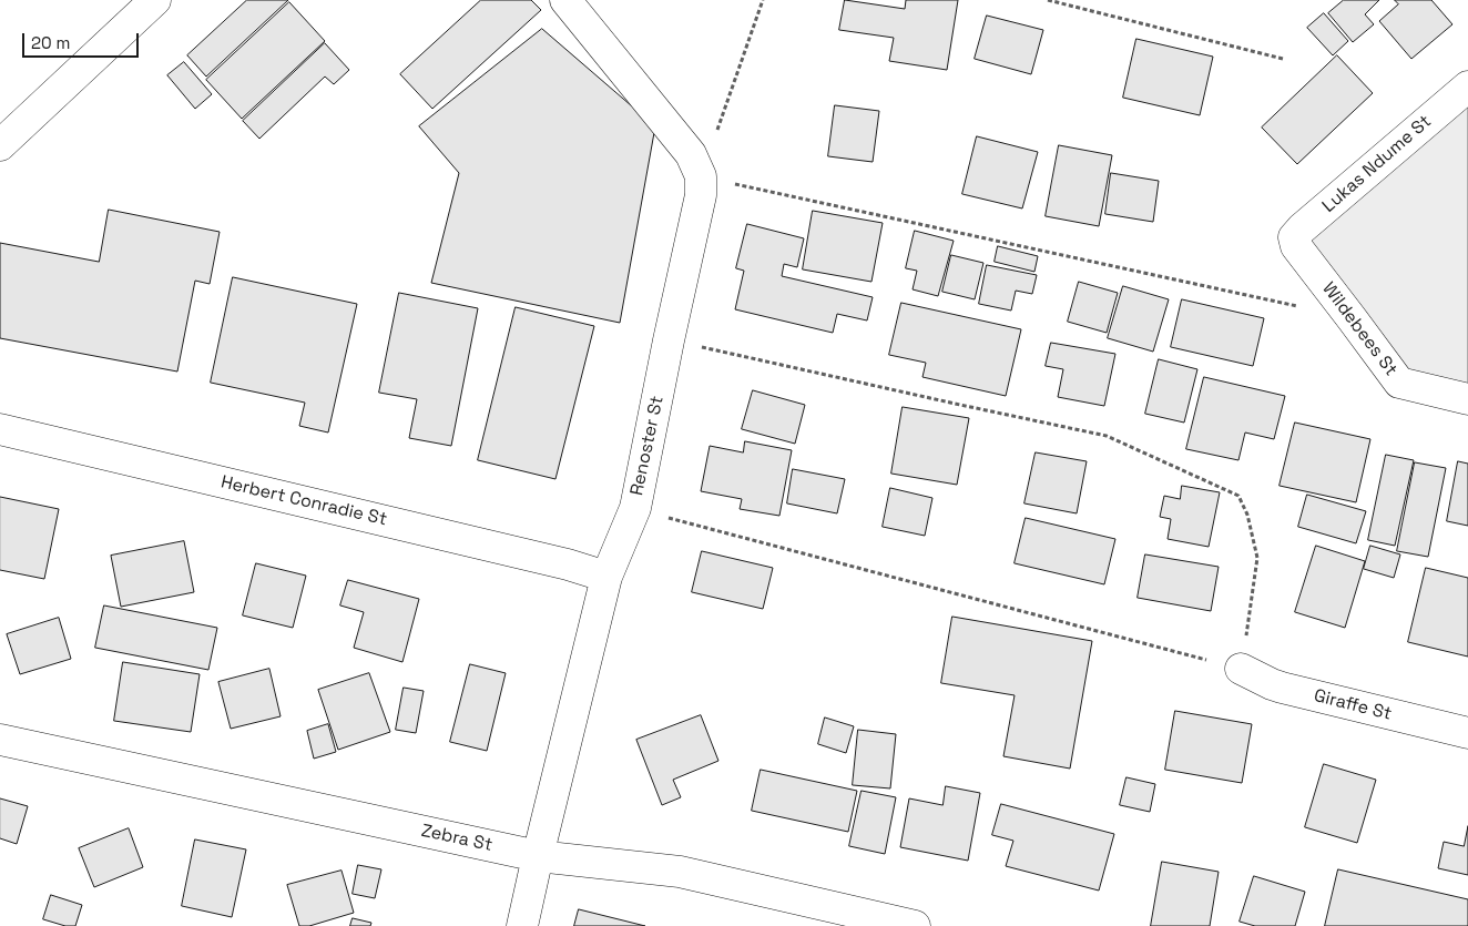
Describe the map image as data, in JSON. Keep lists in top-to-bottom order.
{
  "streets": {
    "street": [
      "Lukas Ndume St",
      "Wildebees St",
      "Renoster St",
      "Herbert Conradie St",
      "Giraffe St",
      "Zebra St"
    ]
  },
  "crossings": [
    ["Lukas Ndume St", "Wildebees St"],
    ["Renoster St", "Herbert Conradie St"],
    ["Renoster St", "Zebra St"]
  ],
  "scale_bar": "20 m"
}
